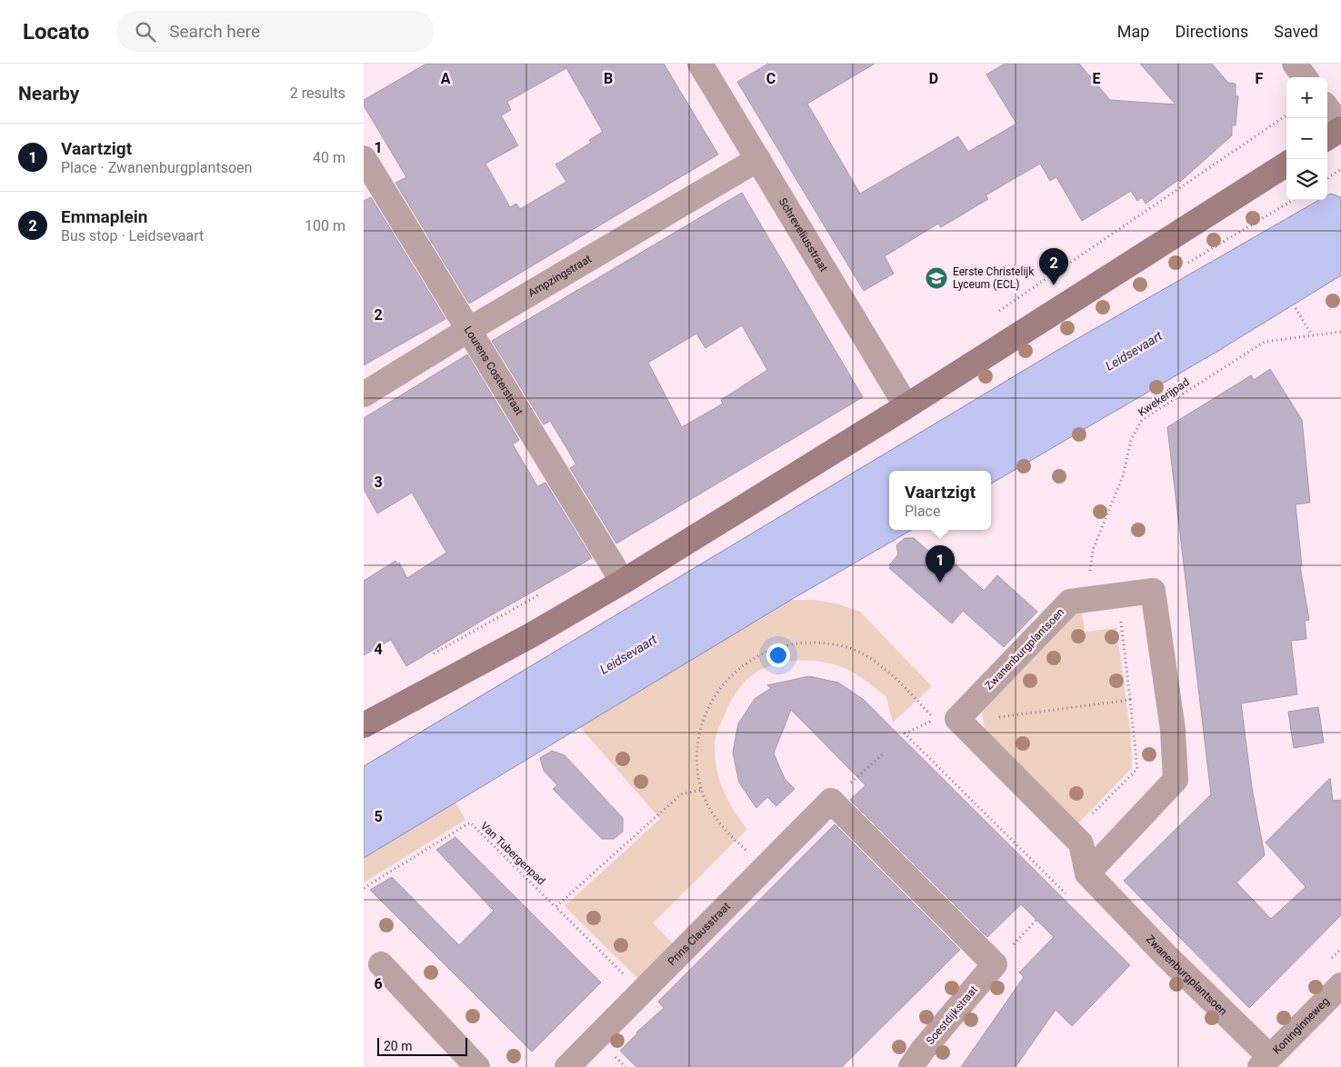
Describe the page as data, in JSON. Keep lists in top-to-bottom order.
{
  "streets": {
    "street": [
      "Schreveliusstraat",
      "Ampzingstraat",
      "Lourens Costerstraat",
      "Zwanenburgplantsoen",
      "Prins Clausstraat",
      "Soestdijkstraat",
      "Koninginneweg"
    ],
    "path": ["Kwekerijpad", "Van Tubergenpad"]
  },
  "crossings": [
    ["Schreveliusstraat", "Ampzingstraat"],
    ["Ampzingstraat", "Lourens Costerstraat"],
    ["Kwekerijpad", "Zwanenburgplantsoen"],
    ["Zwanenburgplantsoen", "Koninginneweg"],
    ["Van Tubergenpad", "Prins Clausstraat"],
    ["Prins Clausstraat", "Soestdijkstraat"]
  ],
  "water": ["Leidsevaart"],
  "places": {
    "school or university": ["Eerste Christelijk Lyceum (ECL)"]
  },
  "scale_bar": "20 m",
  "page": {
    "header": "Locato",
    "search": "Search here",
    "nav": ["Map", "Directions", "Saved"],
    "heading": ["Nearby", "2 results"],
    "map_buttons": ["+", "−"],
    "list": [
      {
        "mark": "1",
        "name": "Vaartzigt",
        "note": "Place · Zwanenburgplantsoen",
        "value": "40 m"
      },
      {
        "mark": "2",
        "name": "Emmaplein",
        "note": "Bus stop · Leidsevaart",
        "value": "100 m"
      }
    ],
    "pins": ["2", "1"],
    "popup": ["Vaartzigt", "Place"],
    "scale": "20 m"
  },
  "grid": {
    "columns": [
      "A",
      "B",
      "C",
      "D",
      "E",
      "F"
    ],
    "rows": [
      "1",
      "2",
      "3",
      "4",
      "5",
      "6"
    ]
  }
}
